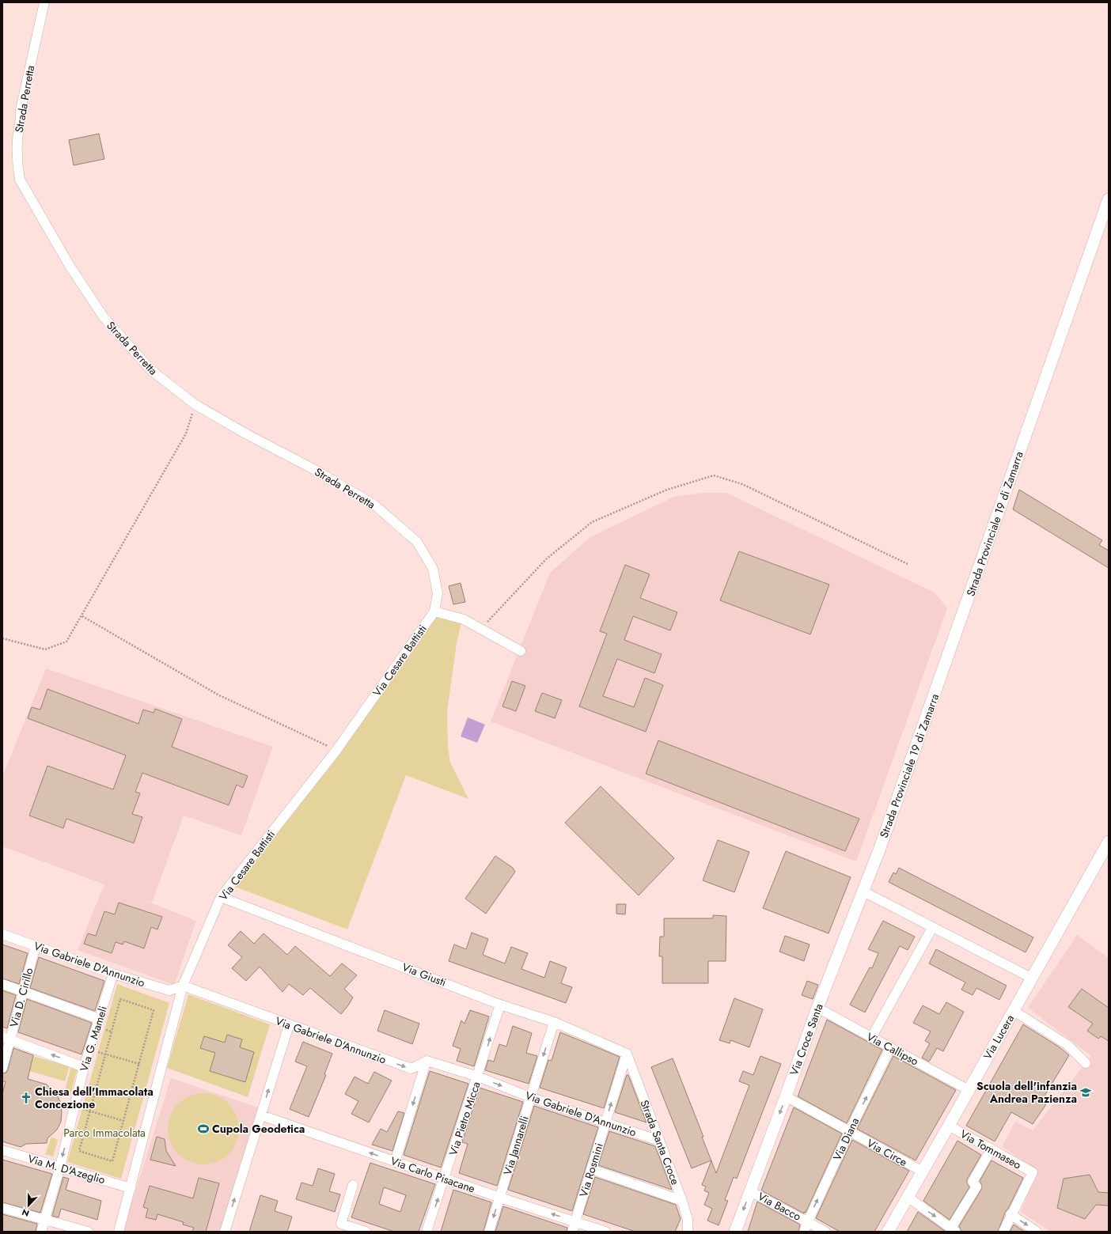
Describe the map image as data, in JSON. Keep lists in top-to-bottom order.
{
  "streets": {
    "street": [
      "Strada Perretta",
      "Strada Provinciale 19 di Zamarra",
      "Via Cesare Battisti",
      "Via Gabriele D'Annunzio",
      "Via Giusti",
      "Via D. Cirillo",
      "Via Lucera",
      "Via G. Mameli",
      "Via Croce Santa",
      "Via Callipso",
      "Via Pietro Micca",
      "Via Diana",
      "Strada Santa Croce",
      "Via Jannarelli",
      "Via Tommaseo",
      "Via Circe",
      "Via M. D'Azeglio",
      "Via Rosmini",
      "Via Carlo Pisacane",
      "Via Bacco"
    ]
  },
  "crossings": [
    ["Strada Perretta", "Via Cesare Battisti"],
    ["Strada Provinciale 19 di Zamarra", "Via Croce Santa"],
    ["Via Cesare Battisti", "Via Gabriele D'Annunzio"],
    ["Via Cesare Battisti", "Via Giusti"],
    ["Via Cesare Battisti", "Via M. D'Azeglio"],
    ["Via Gabriele D'Annunzio", "Via D. Cirillo"],
    ["Via Gabriele D'Annunzio", "Via G. Mameli"],
    ["Via Gabriele D'Annunzio", "Via Pietro Micca"],
    ["Via Gabriele D'Annunzio", "Strada Santa Croce"],
    ["Via Gabriele D'Annunzio", "Via Jannarelli"],
    ["Via Gabriele D'Annunzio", "Via Rosmini"],
    ["Via Giusti", "Via Pietro Micca"],
    ["Via Giusti", "Strada Santa Croce"],
    ["Via Giusti", "Via Jannarelli"],
    ["Via Giusti", "Via Rosmini"],
    ["Via Lucera", "Via Callipso"],
    ["Via Lucera", "Via Tommaseo"],
    ["Via Lucera", "Via Circe"],
    ["Via G. Mameli", "Via M. D'Azeglio"],
    ["Via Croce Santa", "Via Callipso"],
    ["Via Croce Santa", "Via Circe"],
    ["Via Croce Santa", "Via Bacco"],
    ["Via Callipso", "Via Diana"],
    ["Via Pietro Micca", "Via Carlo Pisacane"],
    ["Via Diana", "Via Circe"],
    ["Via Diana", "Via Bacco"],
    ["Strada Santa Croce", "Via Rosmini"],
    ["Via Jannarelli", "Via Carlo Pisacane"],
    ["Via Rosmini", "Via Carlo Pisacane"]
  ],
  "one_way": [
    "Via G. Mameli",
    "Via Croce Santa",
    "Via Pietro Micca",
    "Via Diana",
    "Via Jannarelli",
    "Via Rosmini",
    "Via Carlo Pisacane"
  ],
  "parks": ["Parco Immacolata"],
  "places": {
    "school or university": ["Scuola dell'infanzia Andrea Pazienza"],
    "church": ["Chiesa dell'Immacolata Concezione"],
    "sports": ["Cupola Geodetica"]
  },
  "north": "bottom"
}
